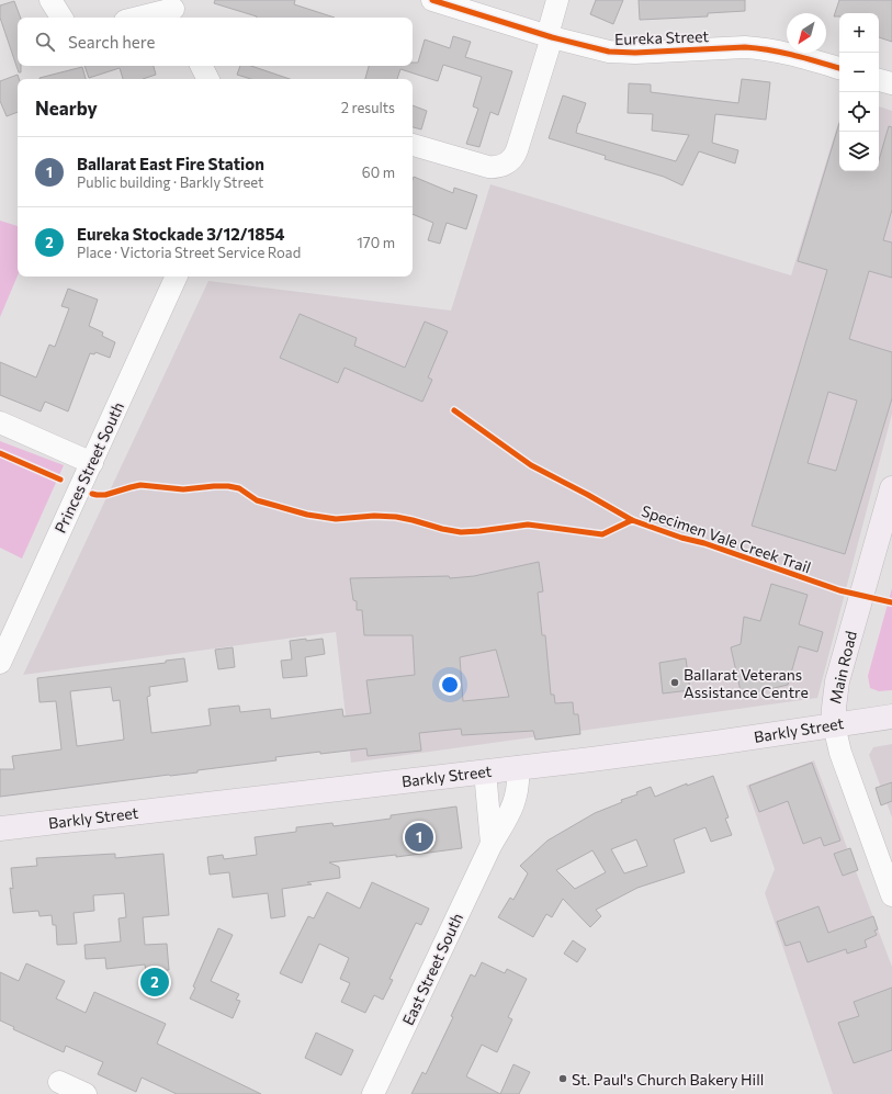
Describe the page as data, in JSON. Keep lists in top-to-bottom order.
{
  "streets": {
    "main road": ["Main Road", "Barkly Street"],
    "street": ["Eureka Street", "Princes Street South", "East Street South"],
    "cycle path": ["Specimen Vale Creek Trail"]
  },
  "crossings": [
    ["Main Road", "Barkly Street"],
    ["Barkly Street", "East Street South"]
  ],
  "places": ["Ballarat Veterans Assistance Centre", "St. Paul's Church Bakery Hill"],
  "north": "bottom left",
  "page": {
    "map_buttons": ["+", "−"],
    "search": "Search here",
    "heading": ["Nearby", "2 results"],
    "list": [
      {
        "mark": "1",
        "name": "Ballarat East Fire Station",
        "note": "Public building · Barkly Street",
        "value": "60 m"
      },
      {
        "mark": "2",
        "name": "Eureka Stockade 3/12/1854",
        "note": "Place · Victoria Street Service Road",
        "value": "170 m"
      }
    ],
    "pins": ["1", "2"]
  }
}
